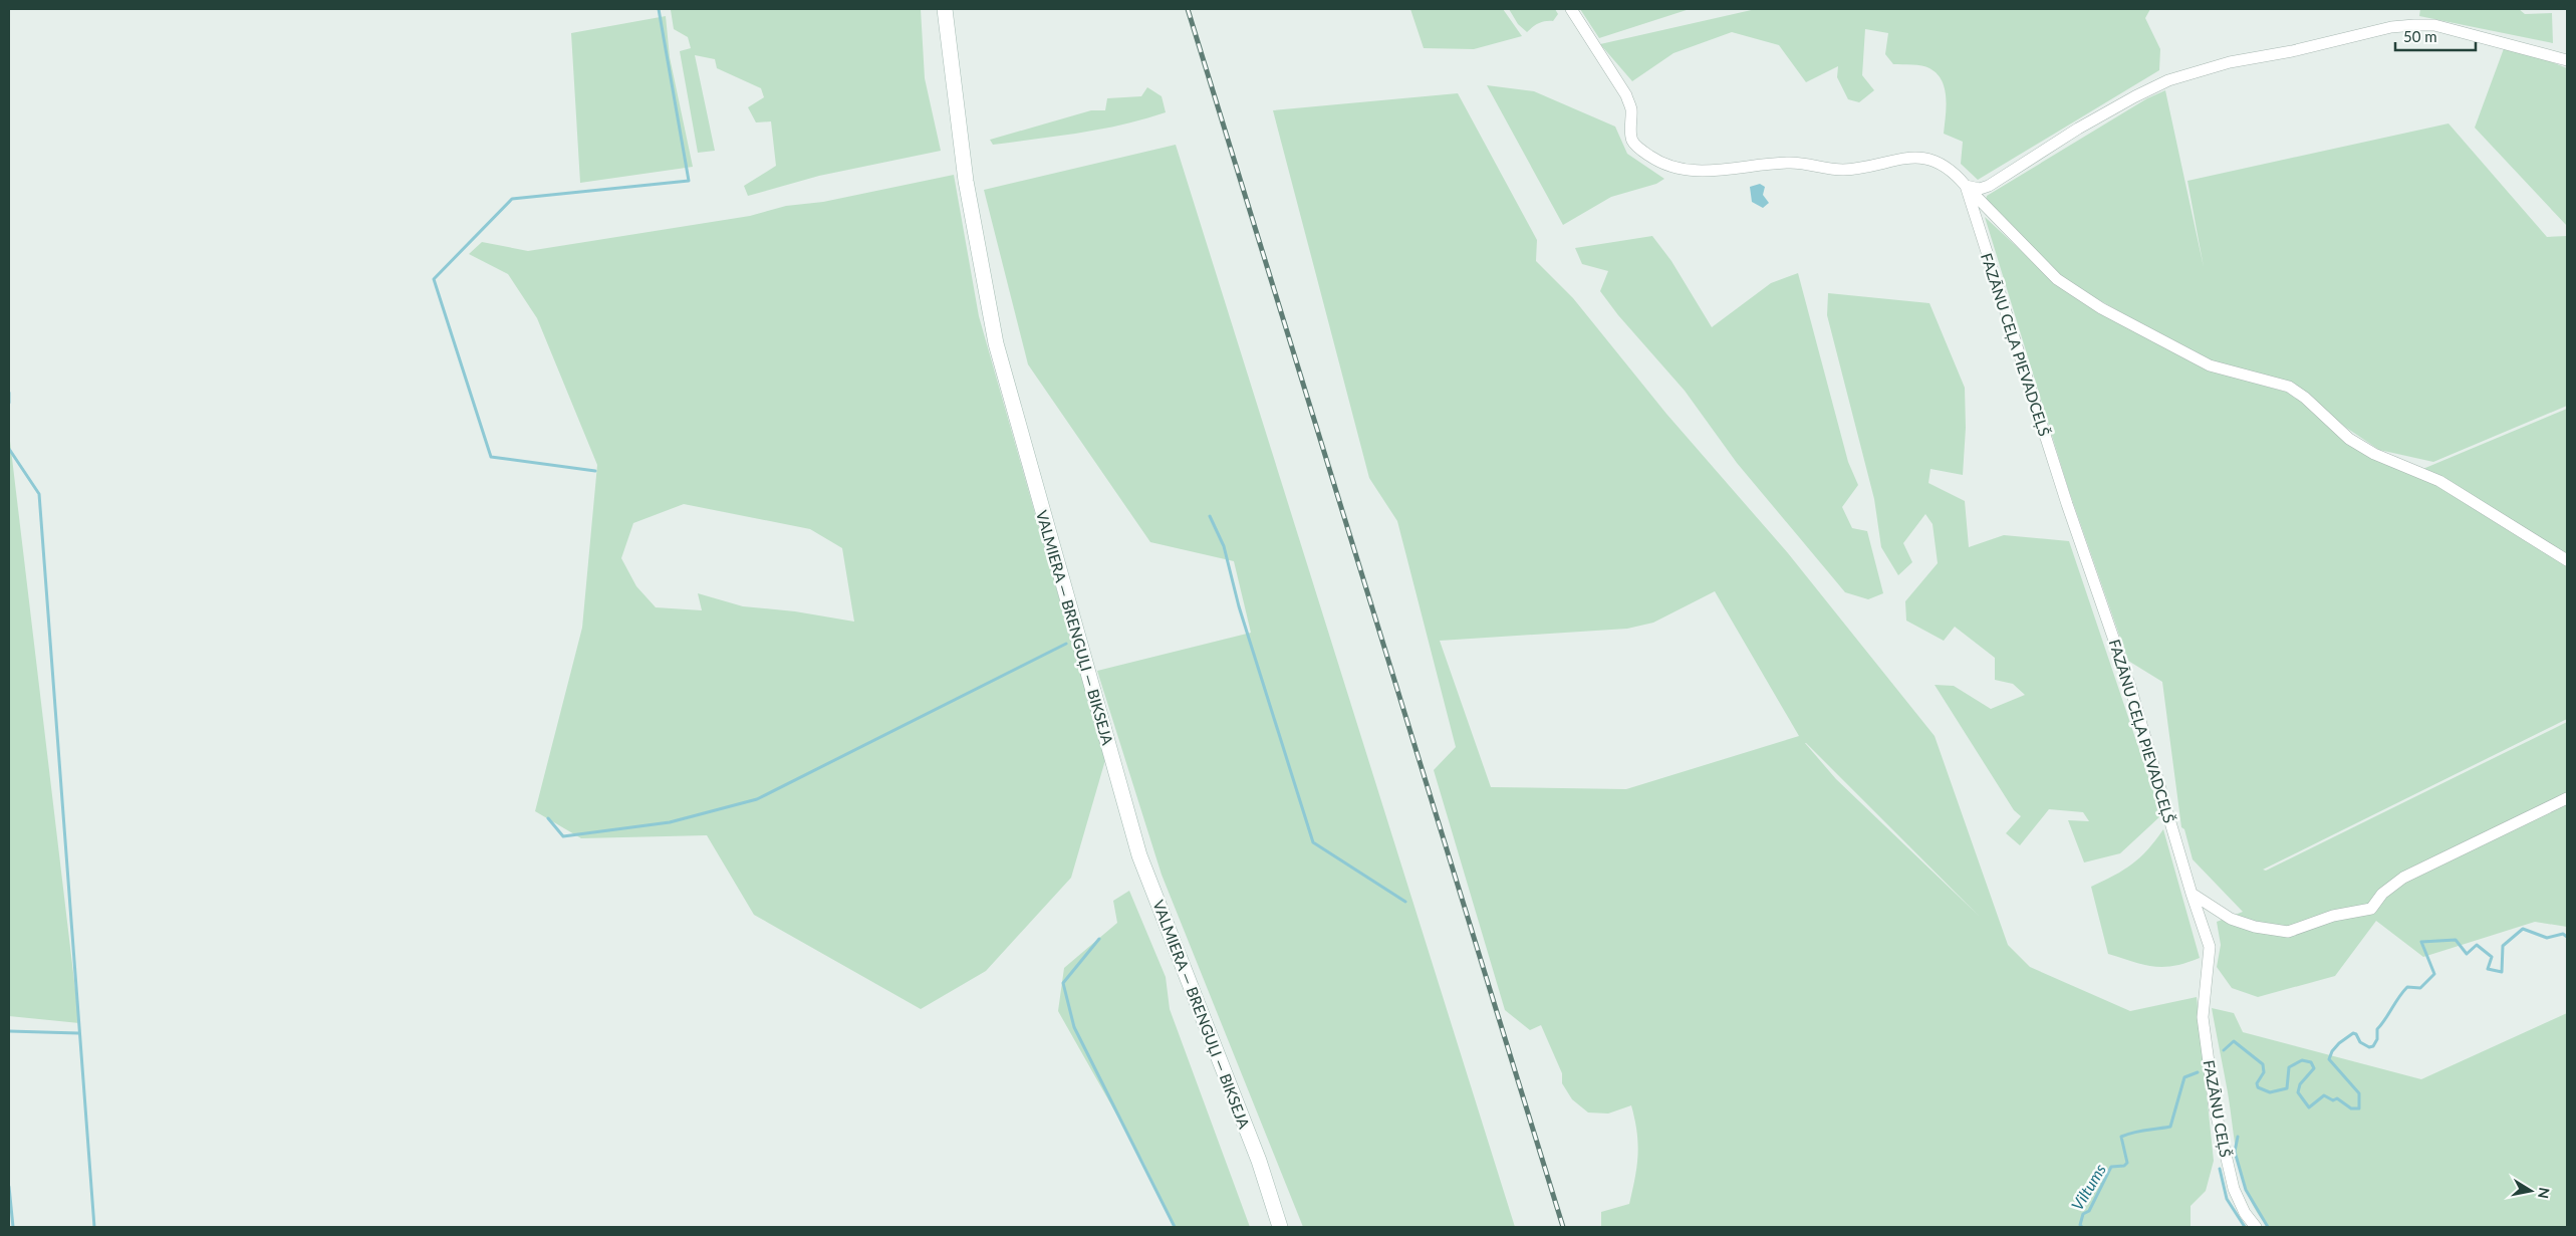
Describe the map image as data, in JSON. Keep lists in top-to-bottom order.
{
  "streets": {
    "main road": ["VALMIERA — BRENGUĻI — BIKSEJA"],
    "street": ["FAZĀNU CEĻA PIEVADCEĻŠ", "FAZĀNU CEĻŠ"]
  },
  "crossings": [
    ["FAZĀNU CEĻA PIEVADCEĻŠ", "FAZĀNU CEĻŠ"]
  ],
  "water": ["Viltums"],
  "scale_bar": "50 m",
  "north": "right"
}
